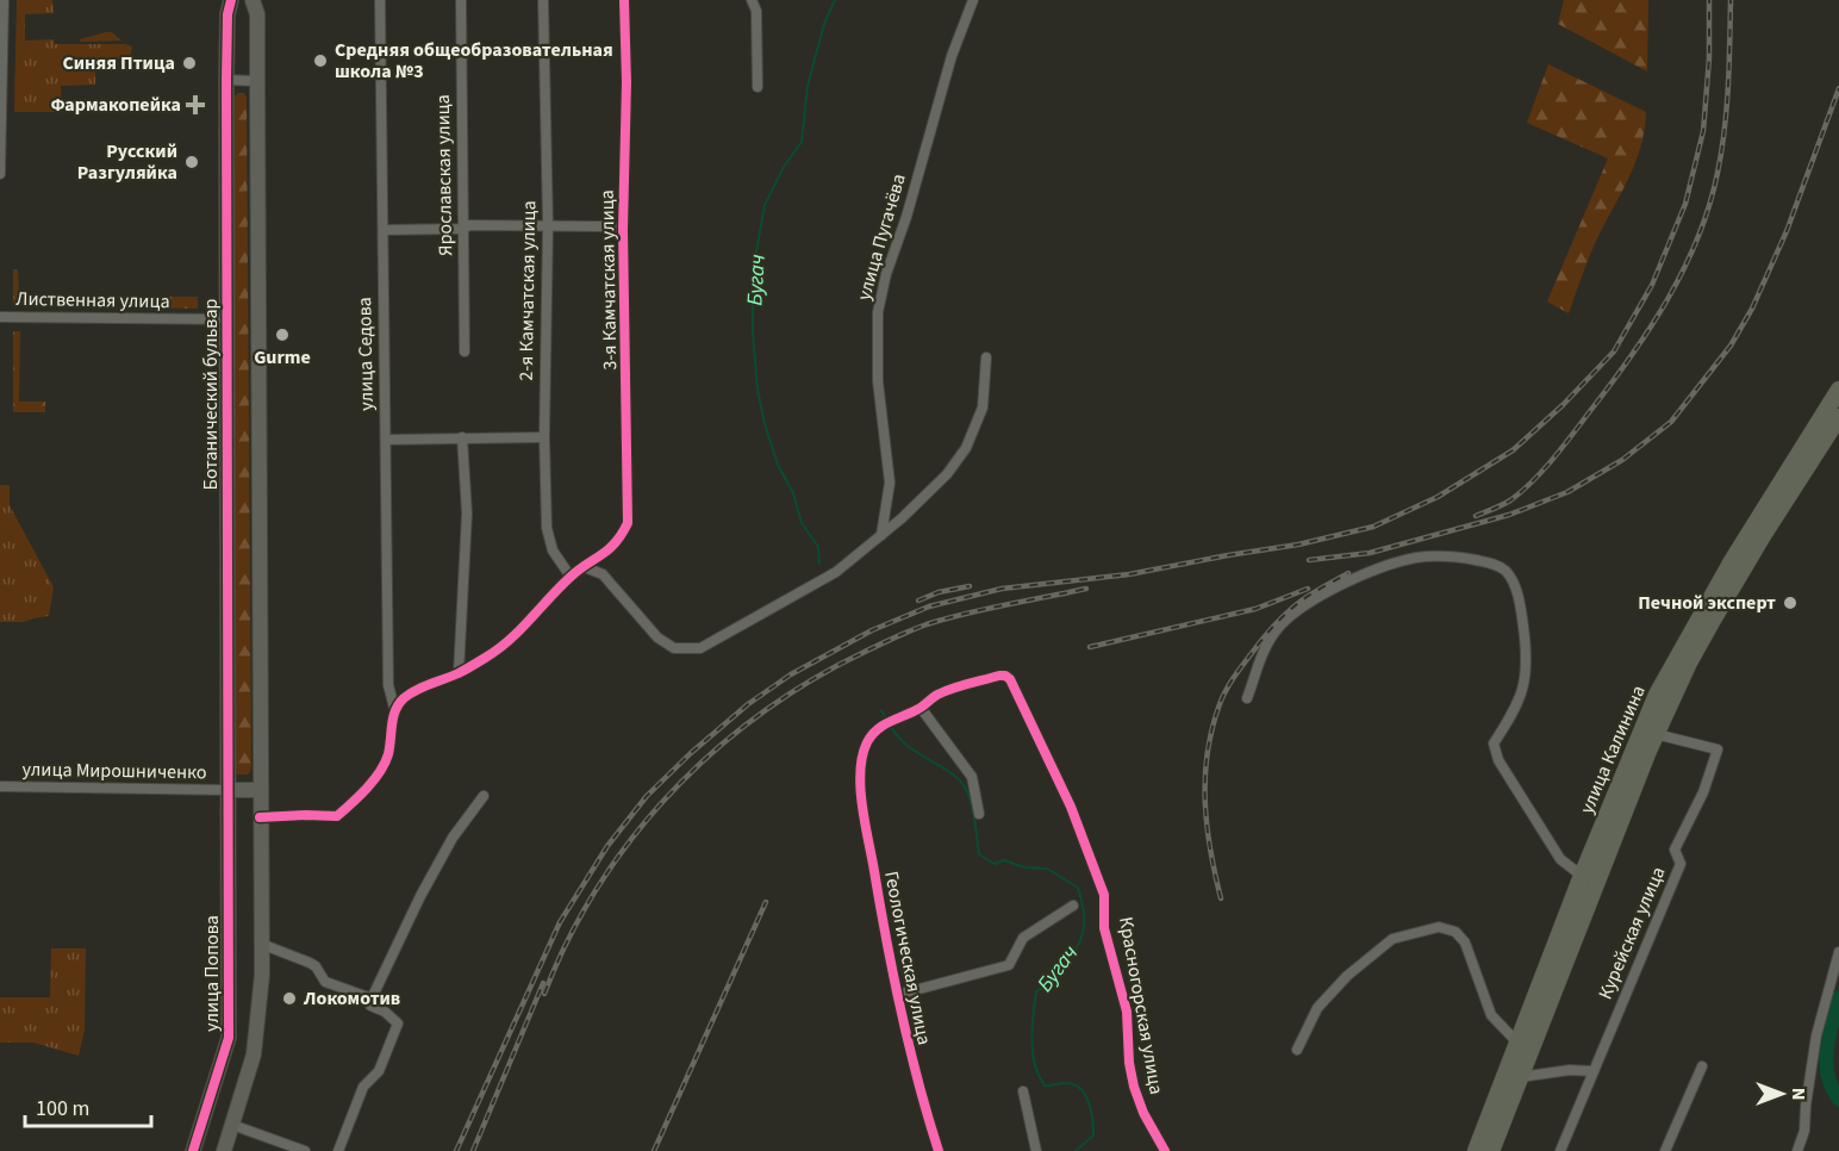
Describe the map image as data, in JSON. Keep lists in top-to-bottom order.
{
  "streets": {
    "main road": ["улица Калинина"],
    "street": [
      "Ярославская улица",
      "улица Пугачёва",
      "3-я Камчатская улица",
      "2-я Камчатская улица",
      "Лиственная улица",
      "улица Седова",
      "Ботанический бульвар",
      "улица Мирошниченко",
      "Курейская улица",
      "Геологическая улица",
      "улица Попова",
      "Красногорская улица"
    ]
  },
  "crossings": [
    ["Лиственная улица", "Ботанический бульвар"],
    ["Ботанический бульвар", "улица Мирошниченко"],
    ["Ботанический бульвар", "улица Попова"],
    ["улица Калинина", "Курейская улица"],
    ["улица Мирошниченко", "улица Попова"],
    ["Геологическая улица", "Красногорская улица"]
  ],
  "water": ["Бугач"],
  "places": {
    "other": [
      "Средняя общеобразовательная школа №3",
      "Синяя Птица",
      "Русский Разгуляйка",
      "Gurme",
      "Печной эксперт",
      "Локомотив"
    ],
    "health": ["Фармакопейка"]
  },
  "scale_bar": "100 m",
  "north": "right"
}
